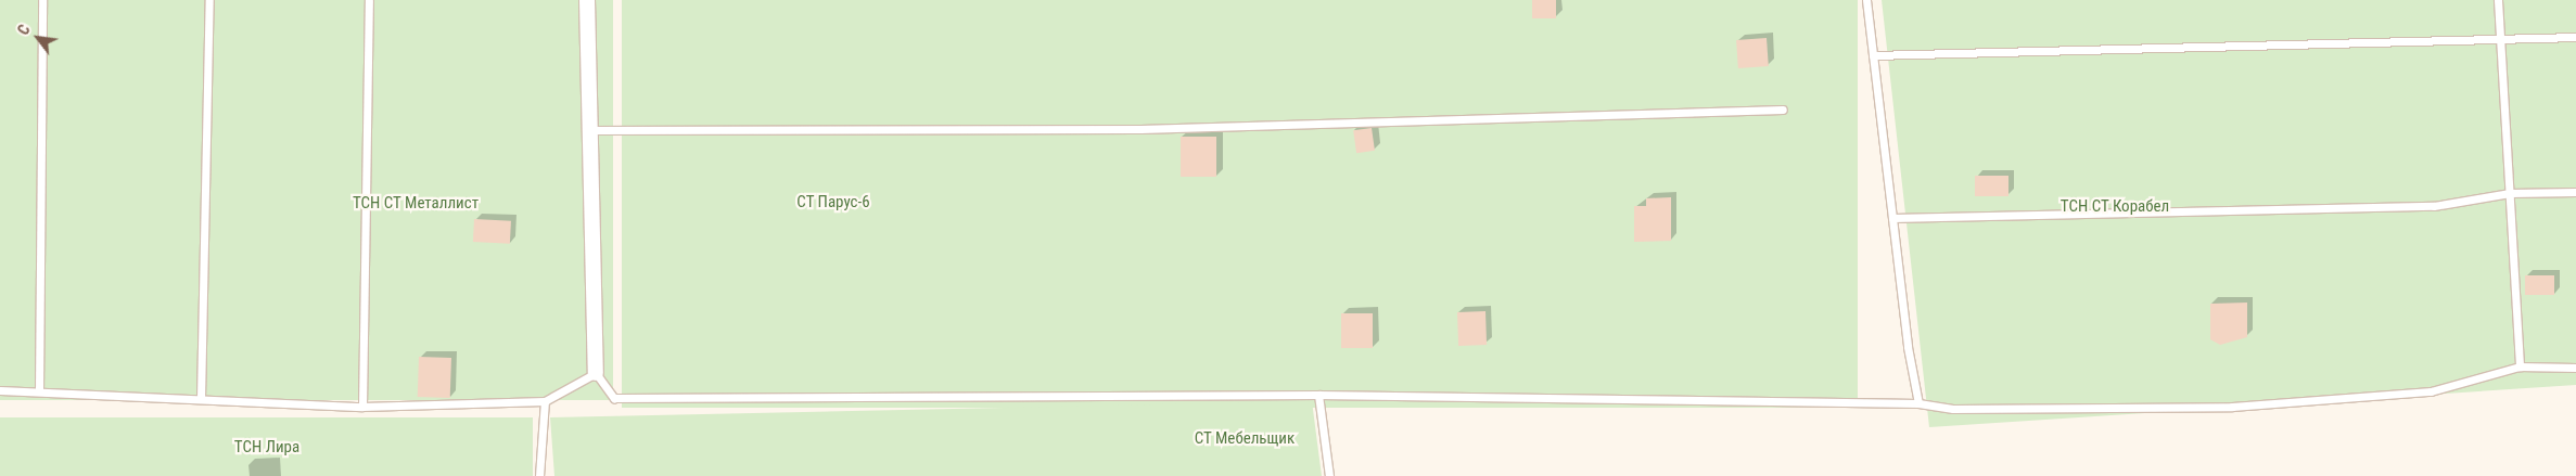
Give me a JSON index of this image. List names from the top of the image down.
{
  "parks": [
    "СТ Парус-6",
    "ТСН СТ Металлист",
    "ТСН СТ Корабел",
    "СТ Мебельщик",
    "ТСН Лира"
  ],
  "north": "top left"
}
